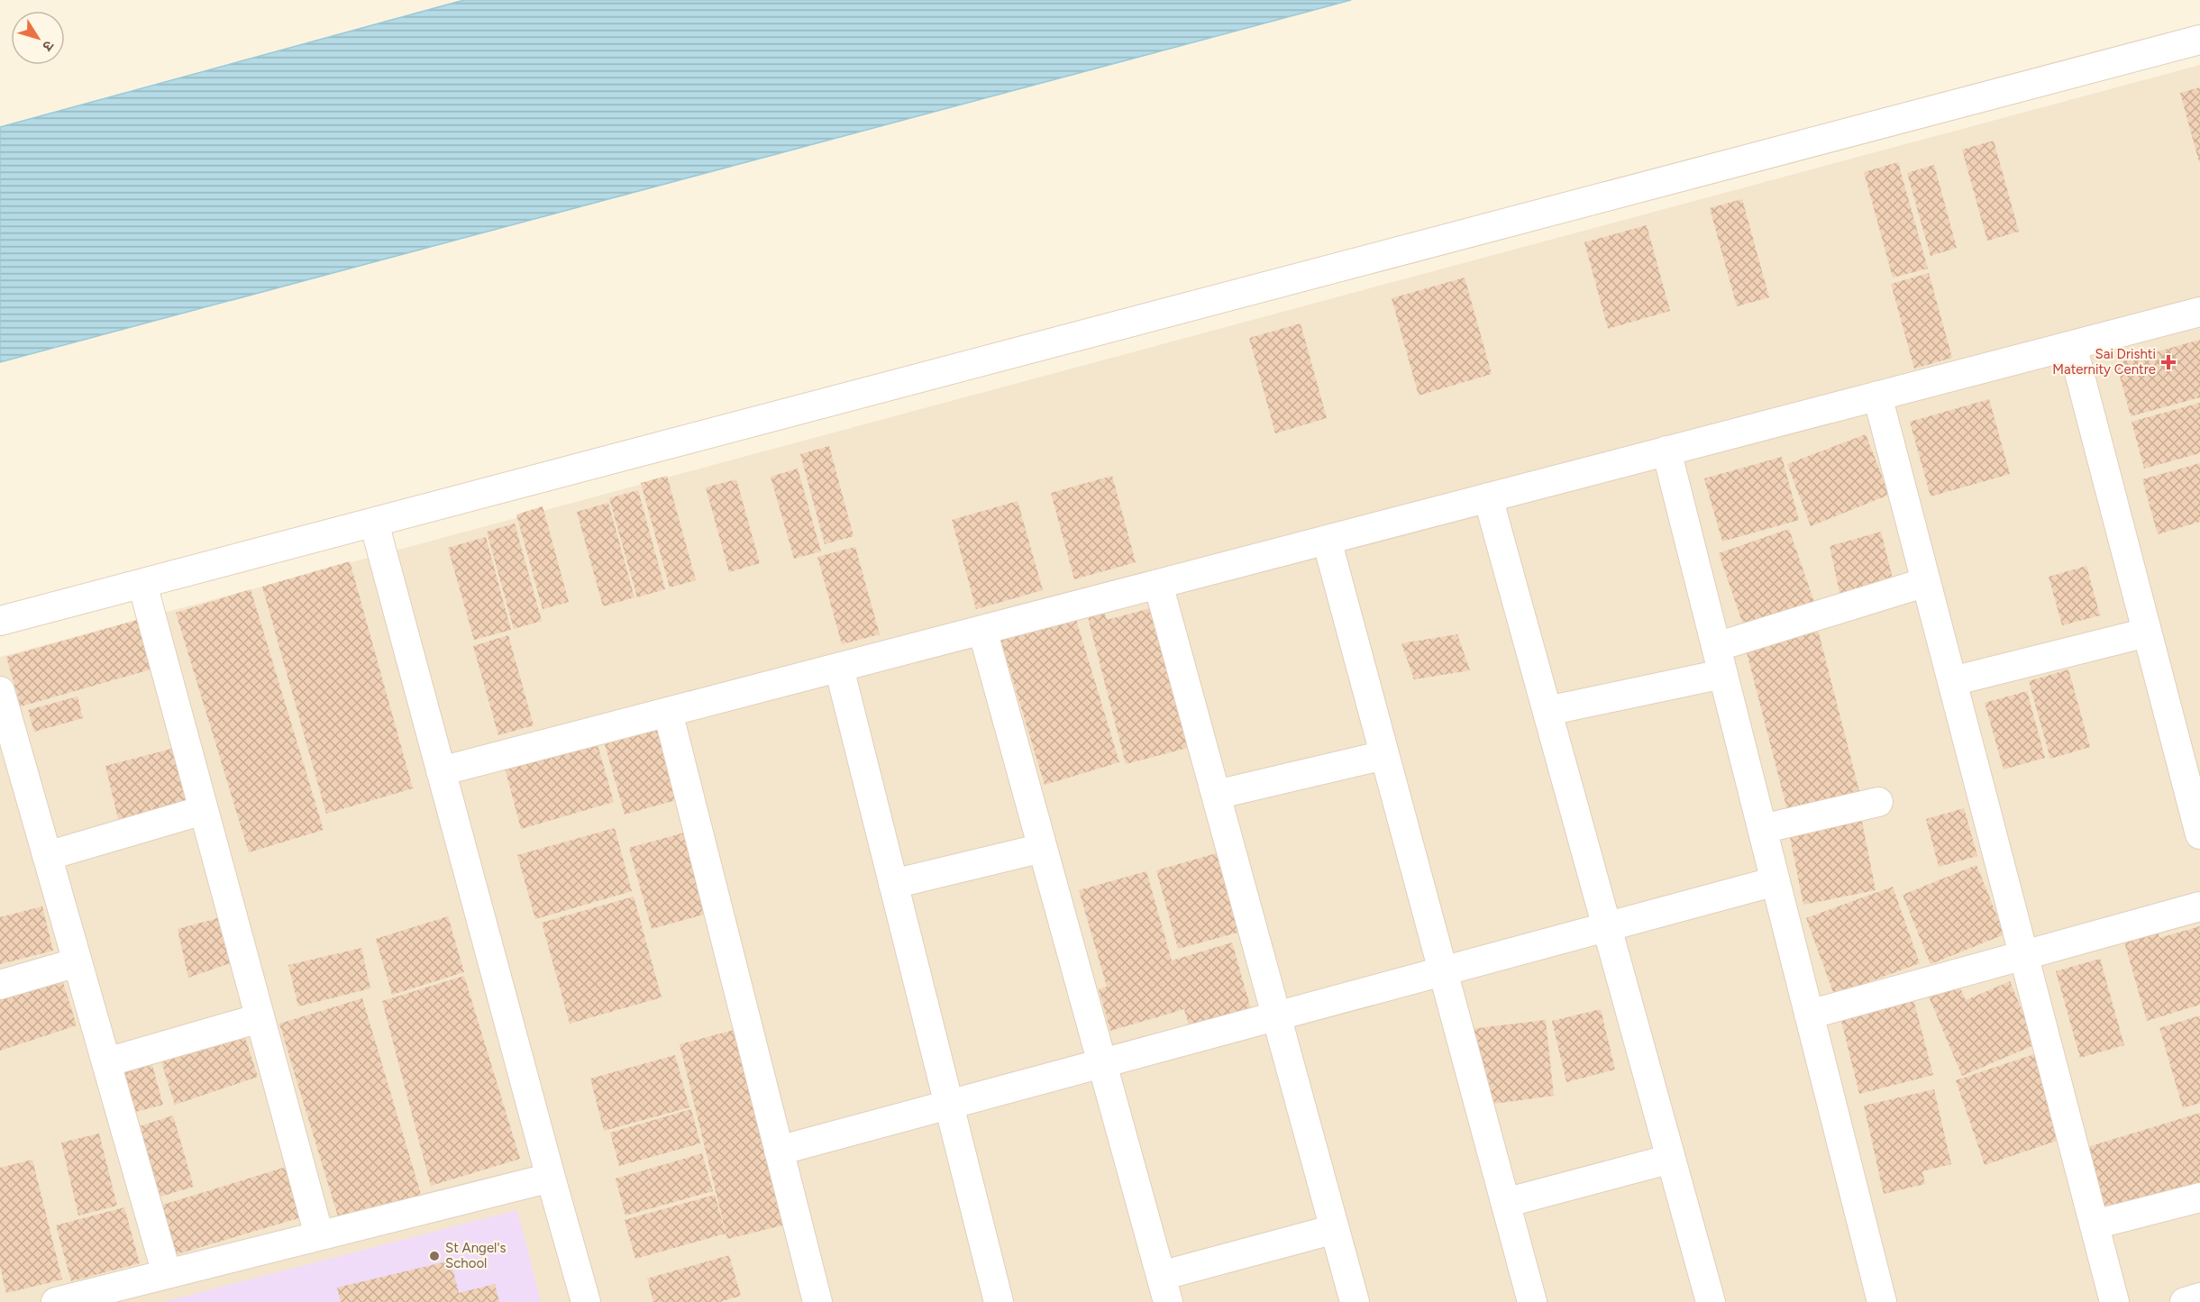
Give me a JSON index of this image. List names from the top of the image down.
{
  "places": {
    "health": ["Sai Drishti Maternity Centre"],
    "other": ["St Angel's School"]
  },
  "north": "bottom right"
}
